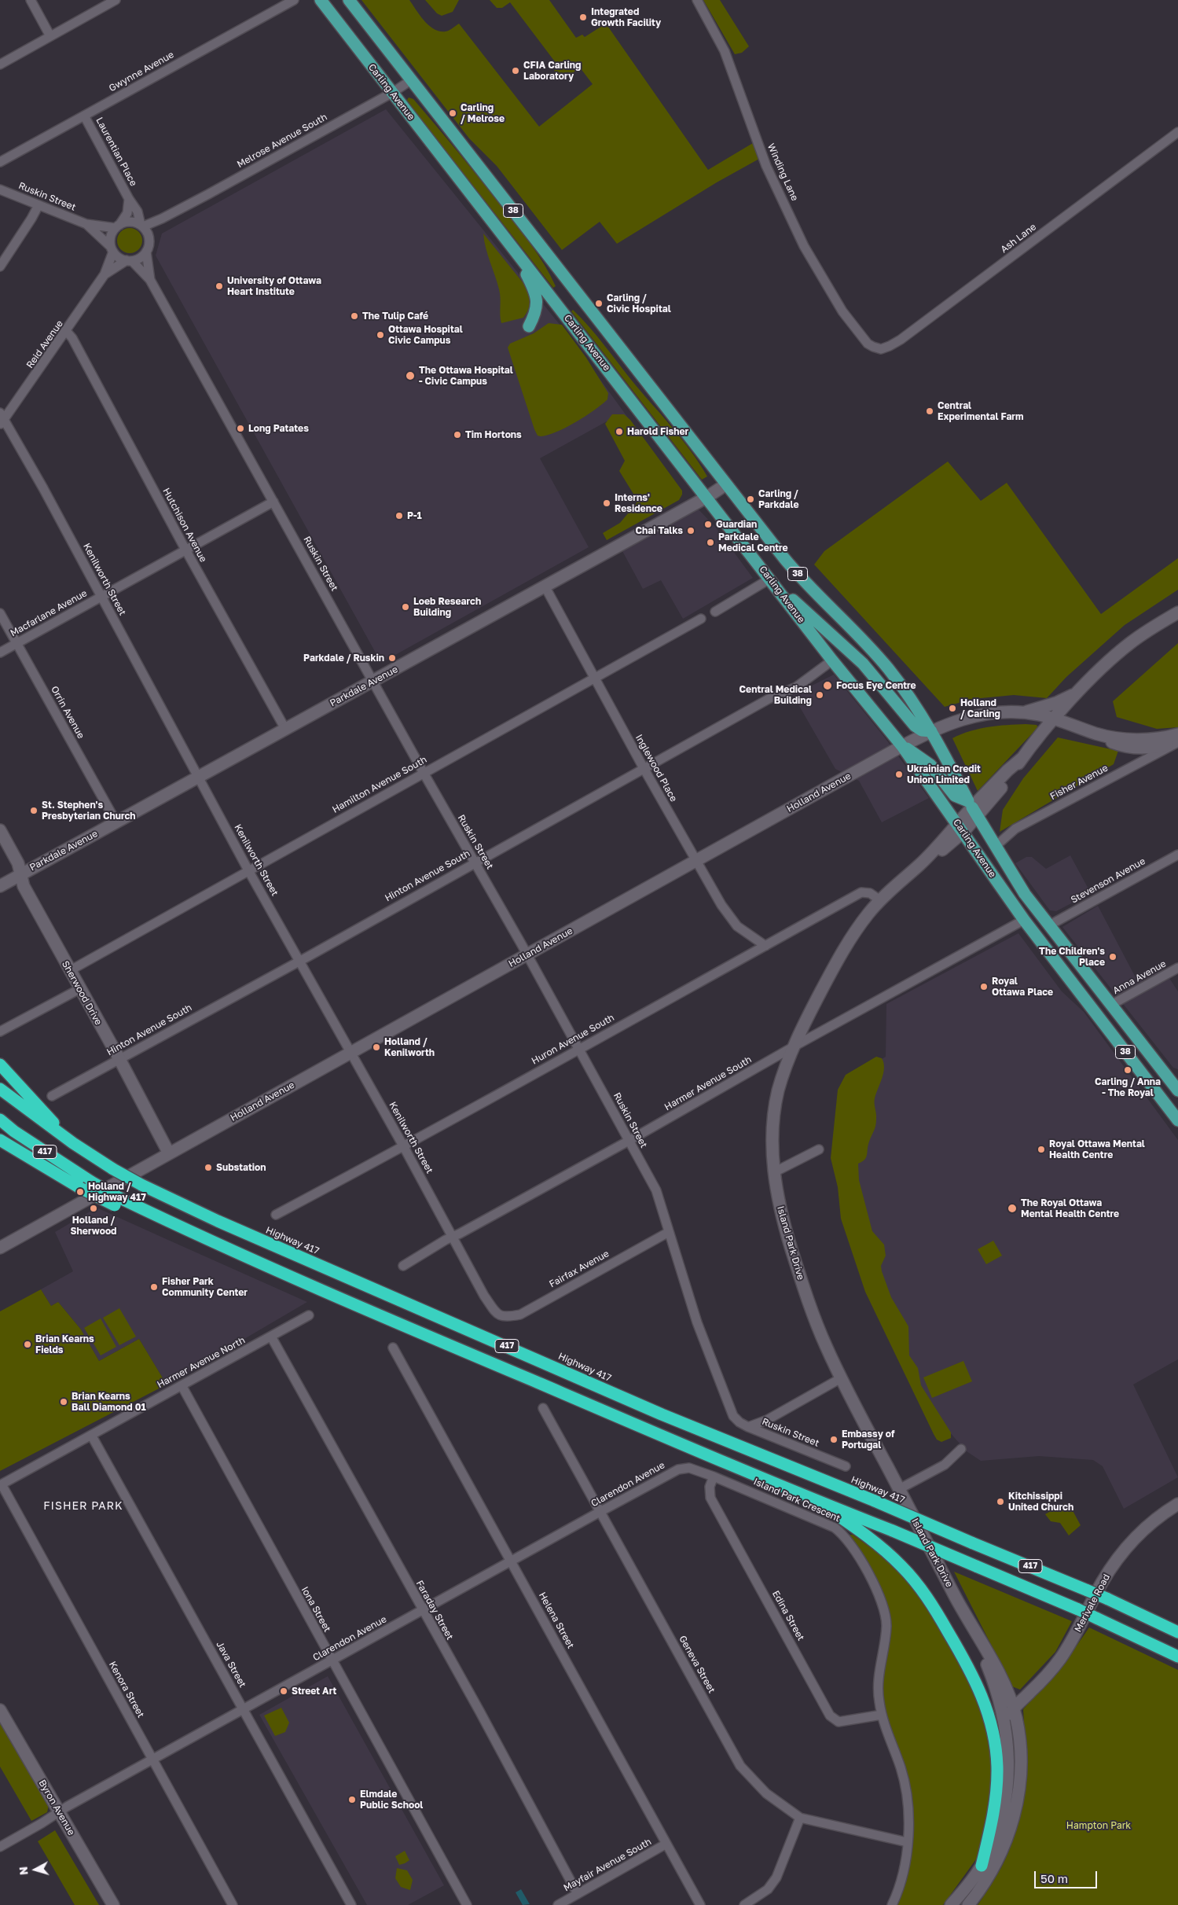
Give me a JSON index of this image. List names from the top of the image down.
{
  "streets": {
    "highway": ["417", "Highway 417"],
    "main road": [
      "Carling Avenue",
      "38",
      "Parkdale Avenue",
      "Holland Avenue",
      "Sherwood Drive",
      "Island Park Drive",
      "Merivale Road",
      "Byron Avenue"
    ],
    "street": [
      "Gwynne Avenue",
      "Melrose Avenue South",
      "Laurentian Place",
      "Winding Lane",
      "Ruskin Street",
      "Ash Lane",
      "Reid Avenue",
      "Hutchison Avenue",
      "Kenilworth Street",
      "Macfarlane Avenue",
      "Orrin Avenue",
      "Inglewood Place",
      "Fisher Avenue",
      "Hamilton Avenue South",
      "Hinton Avenue South",
      "Stevenson Avenue",
      "Anna Avenue",
      "Huron Avenue South",
      "Harmer Avenue South",
      "Fairfax Avenue",
      "Harmer Avenue North",
      "Clarendon Avenue",
      "Island Park Crescent",
      "Iona Street",
      "Faraday Street",
      "Edina Street",
      "Helena Street",
      "Java Street",
      "Geneva Street",
      "Kenora Street",
      "Mayfair Avenue South"
    ]
  },
  "crossings": [
    ["Gwynne Avenue", "Laurentian Place"],
    ["Carling Avenue", "Melrose Avenue South"],
    ["Carling Avenue", "Parkdale Avenue"],
    ["Carling Avenue", "Fisher Avenue"],
    ["Carling Avenue", "Holland Avenue"],
    ["Carling Avenue", "Hinton Avenue South"],
    ["Carling Avenue", "Stevenson Avenue"],
    ["Carling Avenue", "Anna Avenue"],
    ["Carling Avenue", "Harmer Avenue South"],
    ["Carling Avenue", "Island Park Drive"],
    ["Melrose Avenue South", "Laurentian Place"],
    ["Melrose Avenue South", "Ruskin Street"],
    ["Melrose Avenue South", "Reid Avenue"],
    ["Laurentian Place", "Ruskin Street"],
    ["Laurentian Place", "Reid Avenue"],
    ["Winding Lane", "Ash Lane"],
    ["Ruskin Street", "Reid Avenue"],
    ["Ruskin Street", "Macfarlane Avenue"],
    ["Ruskin Street", "Parkdale Avenue"],
    ["Ruskin Street", "Hamilton Avenue South"],
    ["Ruskin Street", "Holland Avenue"],
    ["Ruskin Street", "Hinton Avenue South"],
    ["Ruskin Street", "Huron Avenue South"],
    ["Ruskin Street", "Harmer Avenue South"],
    ["Ruskin Street", "Island Park Drive"],
    ["Ruskin Street", "Fairfax Avenue"],
    ["Reid Avenue", "Hutchison Avenue"],
    ["Reid Avenue", "Kenilworth Street"],
    ["Hutchison Avenue", "Macfarlane Avenue"],
    ["Hutchison Avenue", "Parkdale Avenue"],
    ["Kenilworth Street", "Macfarlane Avenue"],
    ["Kenilworth Street", "Parkdale Avenue"],
    ["Kenilworth Street", "Hamilton Avenue South"],
    ["Kenilworth Street", "Holland Avenue"],
    ["Kenilworth Street", "Hinton Avenue South"],
    ["Kenilworth Street", "Huron Avenue South"],
    ["Kenilworth Street", "Harmer Avenue South"],
    ["Kenilworth Street", "Fairfax Avenue"],
    ["Macfarlane Avenue", "Orrin Avenue"],
    ["Parkdale Avenue", "Orrin Avenue"],
    ["Parkdale Avenue", "Inglewood Place"],
    ["Parkdale Avenue", "Sherwood Drive"],
    ["Inglewood Place", "Hamilton Avenue South"],
    ["Inglewood Place", "Holland Avenue"],
    ["Inglewood Place", "Hinton Avenue South"],
    ["Inglewood Place", "Huron Avenue South"],
    ["Fisher Avenue", "Holland Avenue"],
    ["Hamilton Avenue South", "Sherwood Drive"],
    ["Holland Avenue", "Sherwood Drive"],
    ["Holland Avenue", "Island Park Drive"],
    ["Hinton Avenue South", "Sherwood Drive"],
    ["Huron Avenue South", "Island Park Drive"],
    ["Harmer Avenue South", "Island Park Drive"],
    ["Island Park Drive", "Merivale Road"],
    ["Harmer Avenue North", "Iona Street"],
    ["Harmer Avenue North", "Faraday Street"],
    ["Harmer Avenue North", "Java Street"],
    ["Harmer Avenue North", "Kenora Street"],
    ["Clarendon Avenue", "Island Park Crescent"],
    ["Clarendon Avenue", "Iona Street"],
    ["Clarendon Avenue", "Faraday Street"],
    ["Clarendon Avenue", "Edina Street"],
    ["Clarendon Avenue", "Helena Street"],
    ["Clarendon Avenue", "Java Street"],
    ["Clarendon Avenue", "Geneva Street"],
    ["Clarendon Avenue", "Kenora Street"],
    ["Clarendon Avenue", "Byron Avenue"],
    ["Island Park Crescent", "Edina Street"],
    ["Island Park Crescent", "Geneva Street"],
    ["Faraday Street", "Mayfair Avenue South"],
    ["Helena Street", "Mayfair Avenue South"]
  ],
  "districts": ["FISHER PARK"],
  "parks": ["Hampton Park"],
  "places": [
    "Integrated Growth Facility",
    "CFIA Carling Laboratory",
    "Carling / Melrose",
    "University of Ottawa Heart Institute",
    "Carling / Civic Hospital",
    "The Tulip Café",
    "Ottawa Hospital Civic Campus",
    "The Ottawa Hospital - Civic Campus",
    "Central Experimental Farm",
    "Long Patates",
    "Harold Fisher",
    "Tim Hortons",
    "Carling / Parkdale",
    "Interns' Residence",
    "P-1",
    "Guardian",
    "Chai Talks",
    "Parkdale Medical Centre",
    "Loeb Research Building",
    "Parkdale / Ruskin",
    "Focus Eye Centre",
    "Central Medical Building",
    "Holland / Carling",
    "Ukrainian Credit Union Limited",
    "St. Stephen's Presbyterian Church",
    "The Children's Place",
    "Royal Ottawa Place",
    "Holland / Kenilworth",
    "Carling / Anna - The Royal",
    "Royal Ottawa Mental Health Centre",
    "Substation",
    "Holland / Highway 417",
    "Holland / Sherwood",
    "The Royal Ottawa Mental Health Centre",
    "Fisher Park Community Center",
    "Brian Kearns Fields",
    "Brian Kearns Ball Diamond 01",
    "Embassy of Portugal",
    "Kitchissippi United Church",
    "Street Art",
    "Elmdale Public School"
  ],
  "scale_bar": "50 m",
  "north": "left"
}
